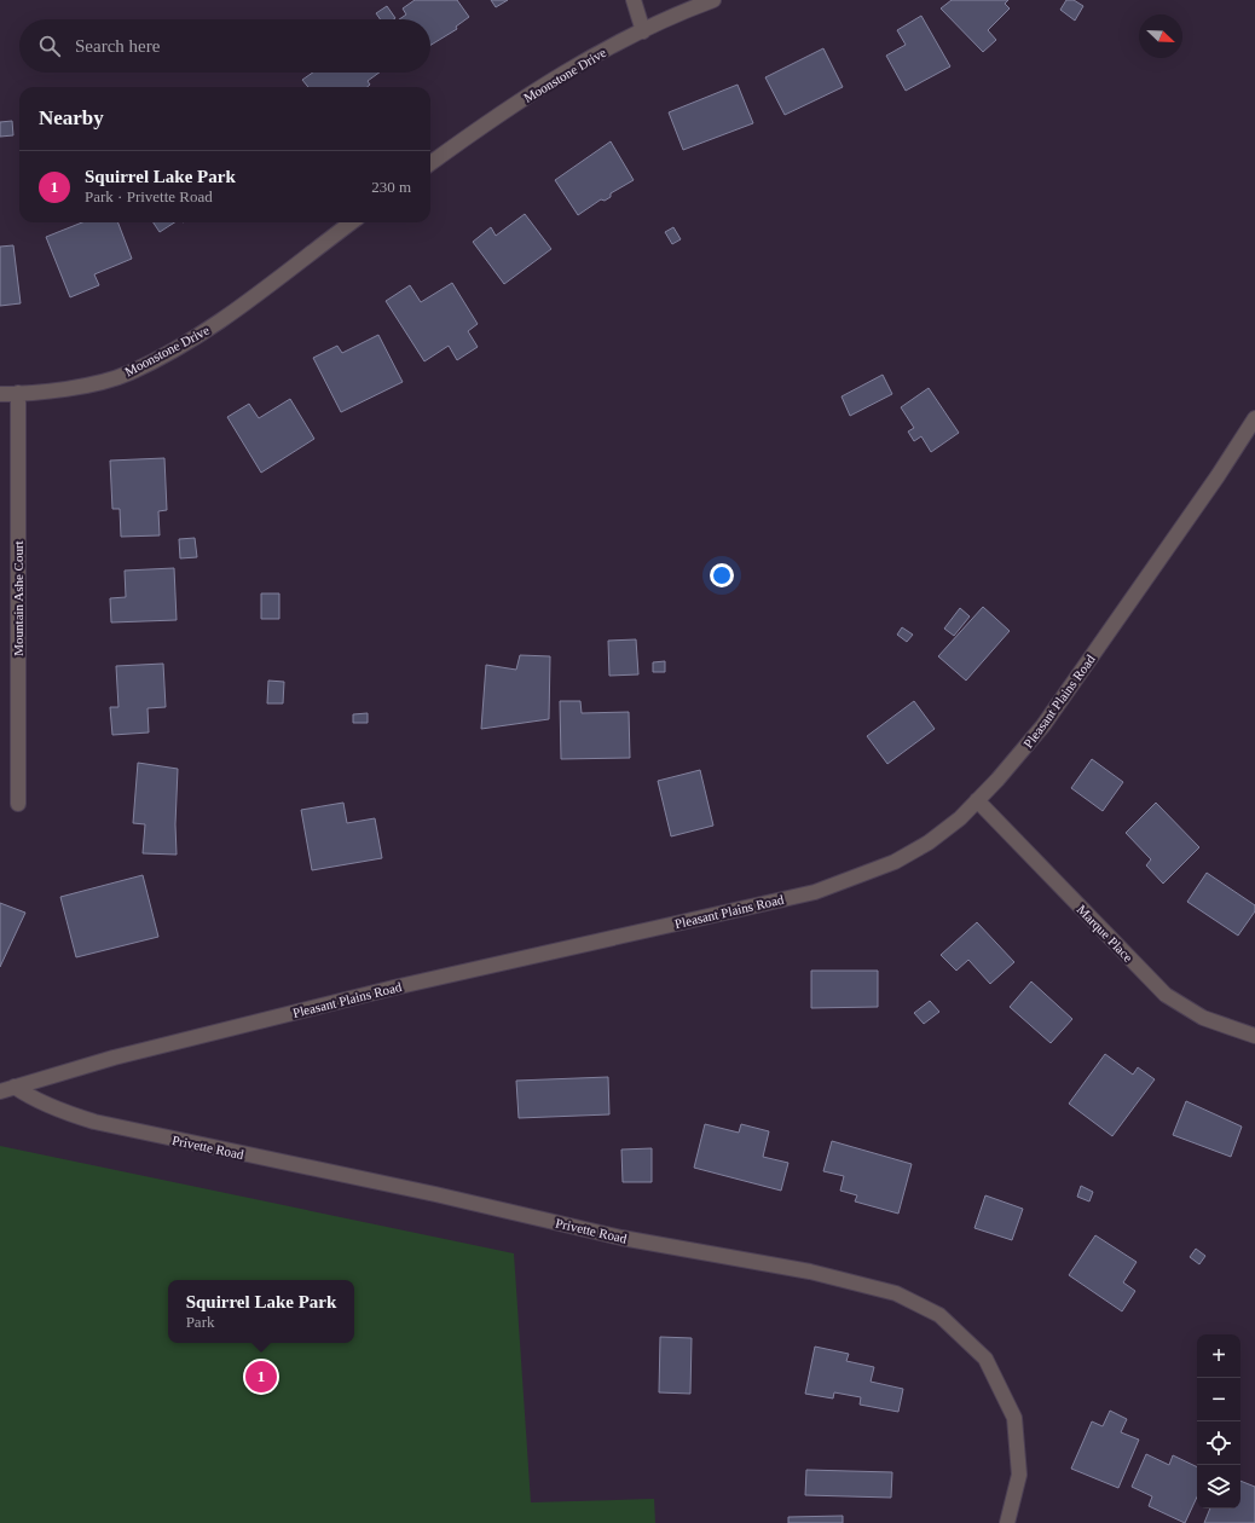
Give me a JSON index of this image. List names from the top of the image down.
{
  "streets": {
    "street": [
      "Moonstone Drive",
      "Mountain Ashe Court",
      "Pleasant Plains Road",
      "Marque Place",
      "Privette Road"
    ]
  },
  "crossings": [
    ["Moonstone Drive", "Mountain Ashe Court"],
    ["Pleasant Plains Road", "Marque Place"],
    ["Pleasant Plains Road", "Privette Road"]
  ],
  "north": "bottom right",
  "page": {
    "search": "Search here",
    "heading": "Nearby",
    "list": [
      {
        "mark": "1",
        "name": "Squirrel Lake Park",
        "note": "Park · Privette Road",
        "value": "230 m"
      }
    ],
    "popup": ["Squirrel Lake Park", "Park"],
    "map_buttons": ["+", "−"],
    "pins": "1"
  }
}
